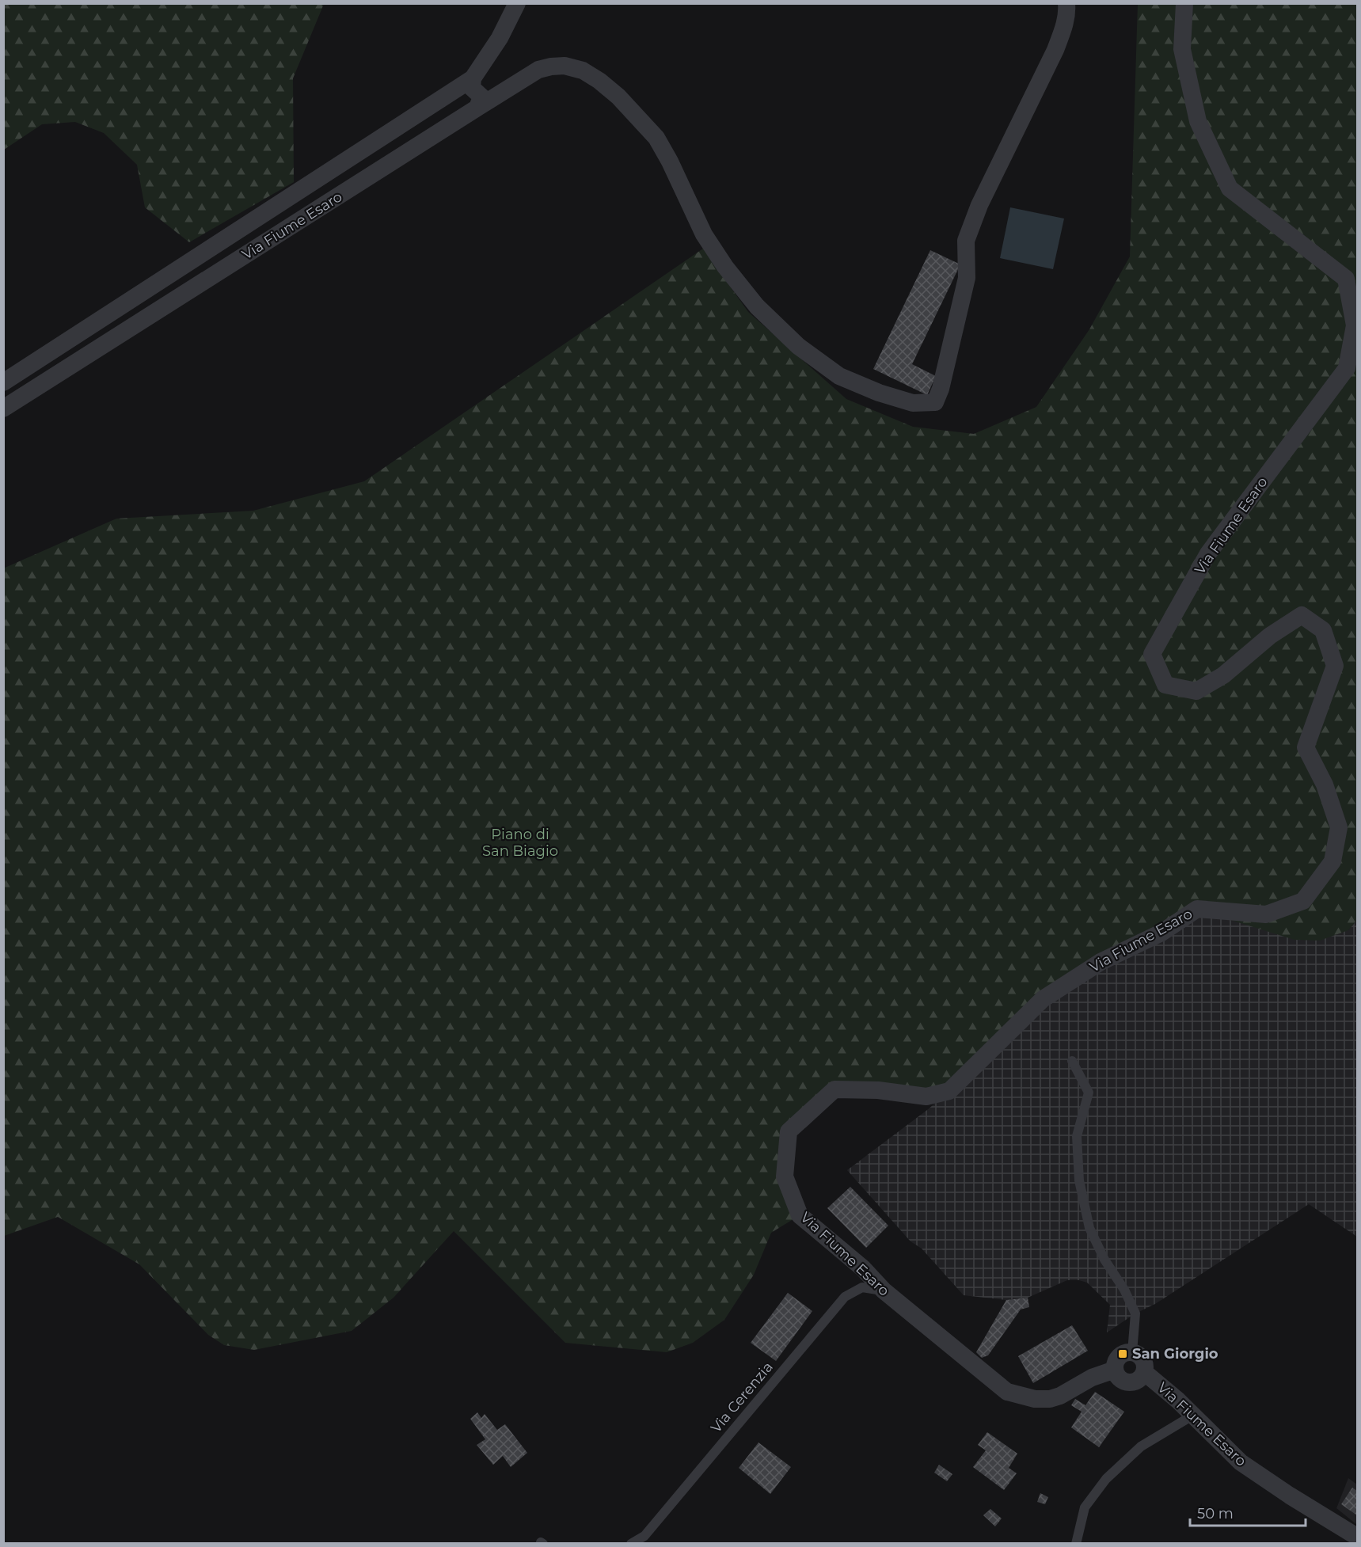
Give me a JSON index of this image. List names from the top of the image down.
{
  "streets": {
    "street": ["Via Fiume Esaro"],
    "lane": ["Via Cerenzia"]
  },
  "crossings": [
    ["Via Fiume Esaro", "Via Cerenzia"]
  ],
  "parks": ["Piano di San Biagio"],
  "places": {
    "transit": ["San Giorgio"]
  },
  "scale_bar": "50 m"
}
